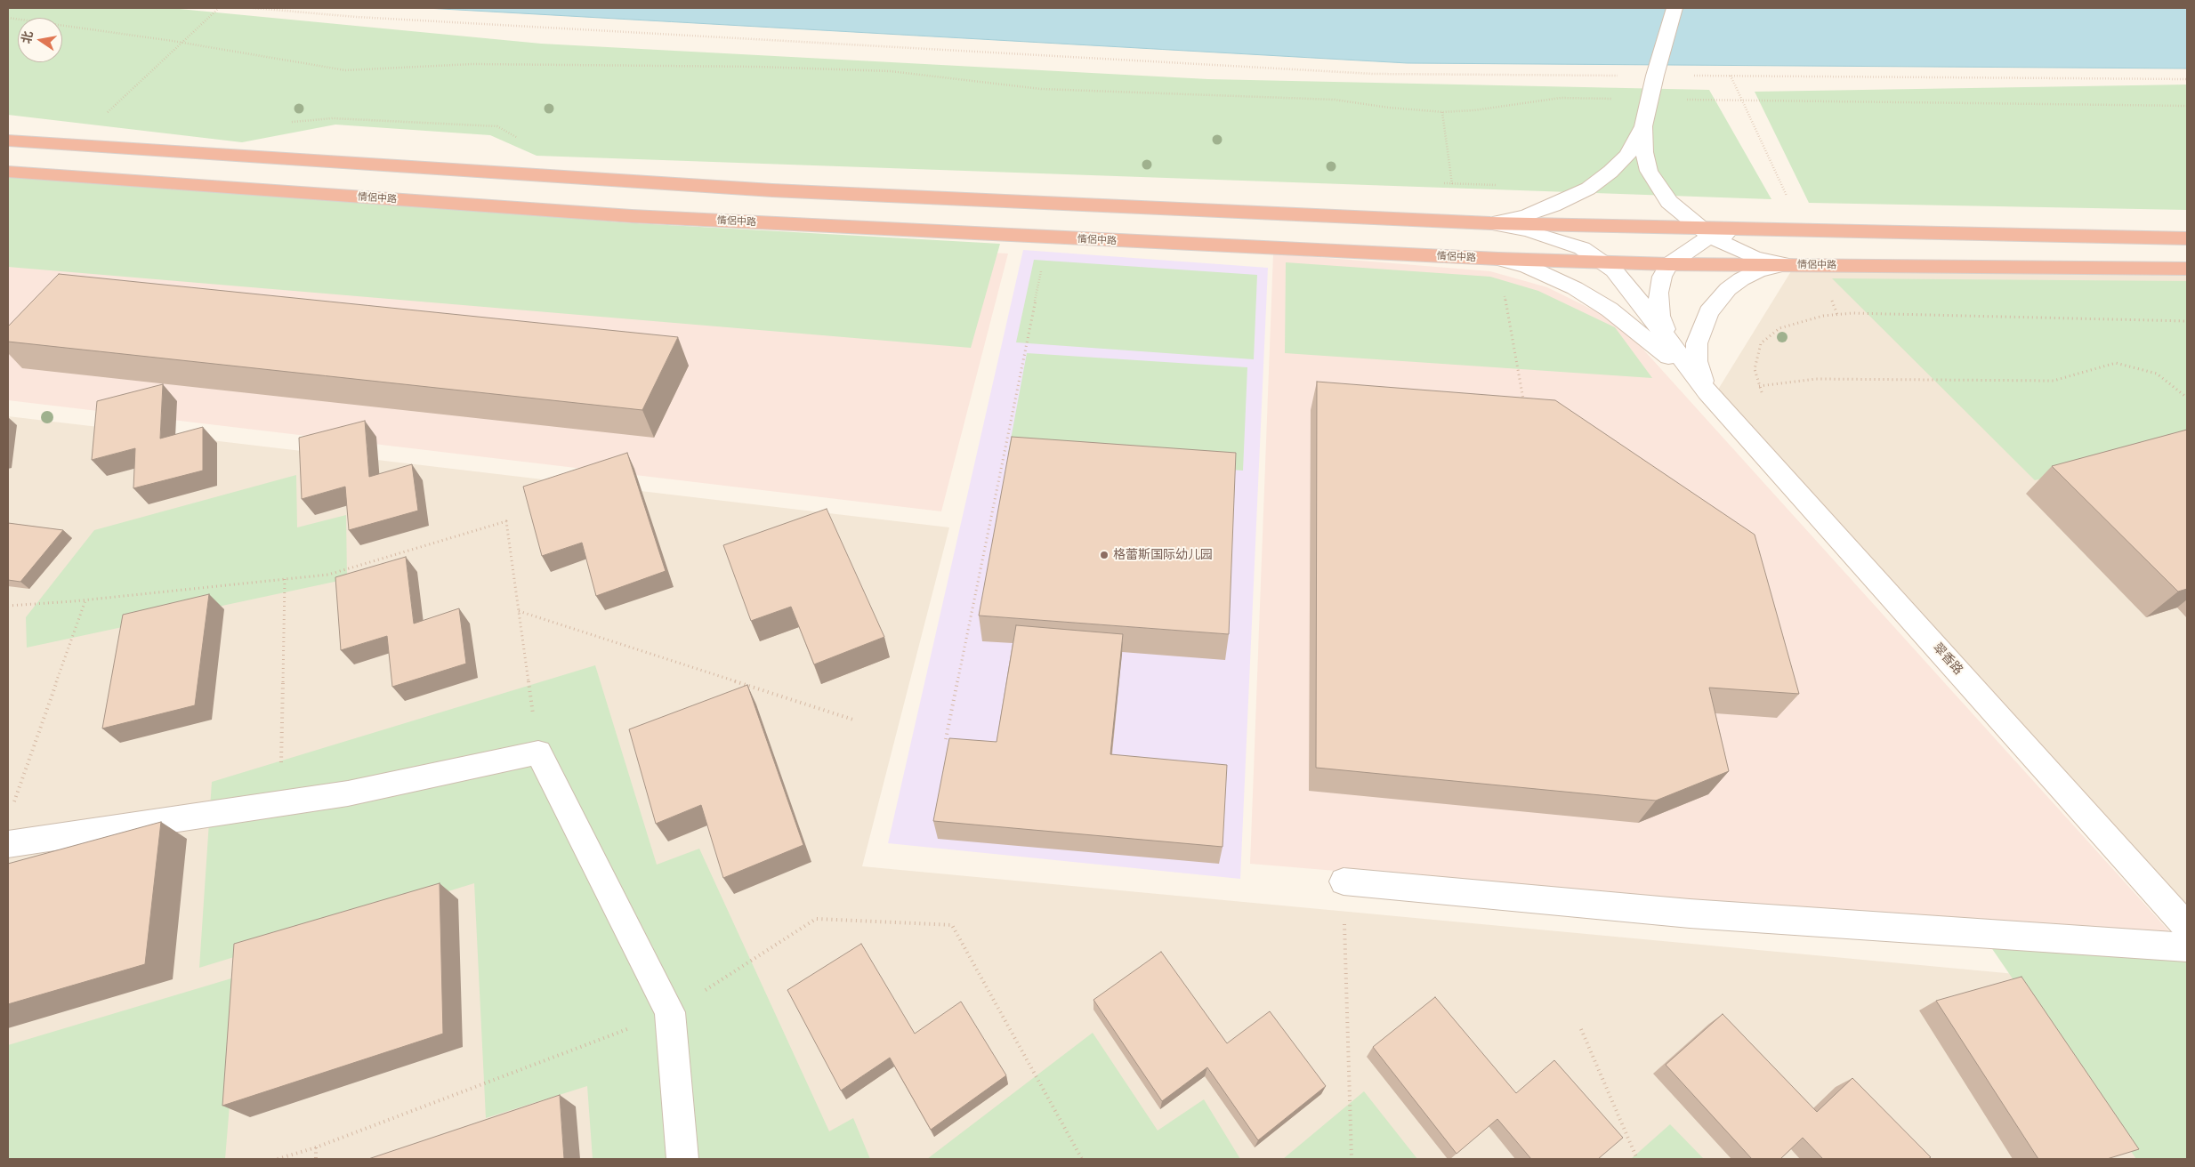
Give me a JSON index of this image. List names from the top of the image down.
{
  "streets": {
    "highway": ["情侶中路"],
    "main road": ["翠香路"]
  },
  "places": ["格蕾斯国际幼儿园"],
  "north": "left"
}
